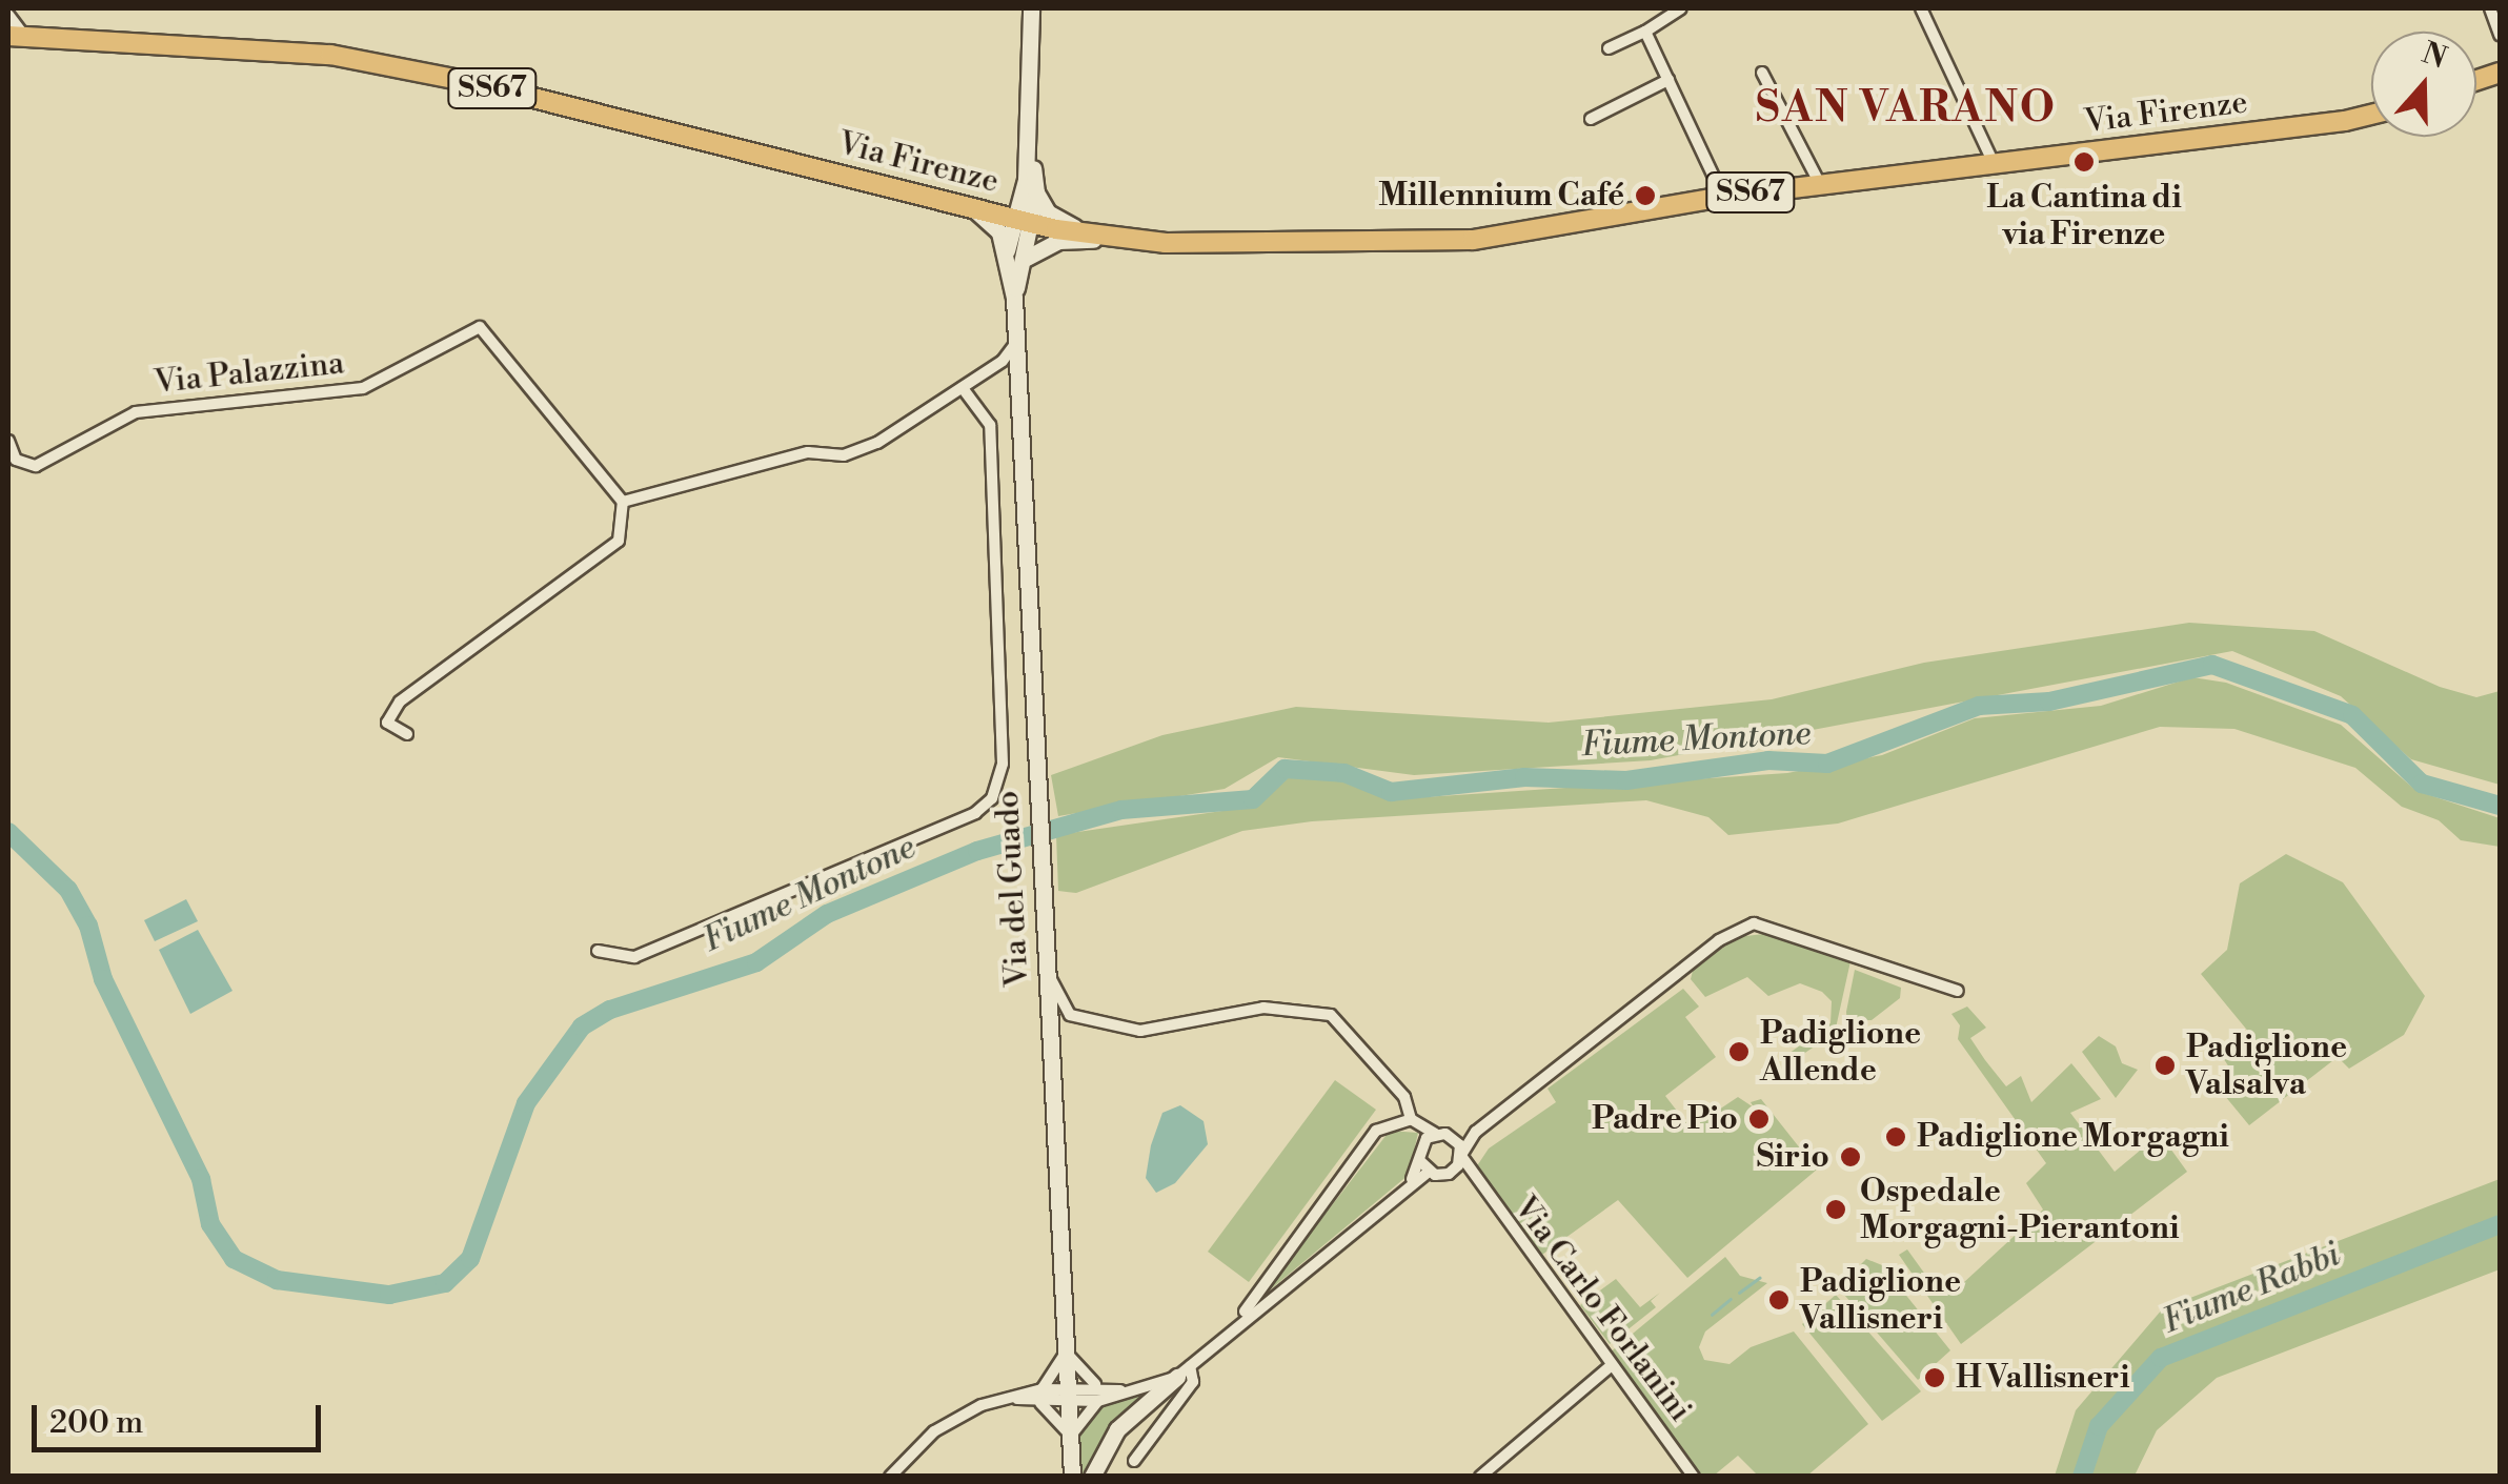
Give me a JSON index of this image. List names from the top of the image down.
{
  "streets": {
    "main road": ["SS67", "Via Firenze"],
    "street": ["Via Palazzina", "Via del Guado", "Via Carlo Forlanini"]
  },
  "crossings": [
    ["Via Firenze", "Via del Guado"]
  ],
  "districts": ["SAN VARANO"],
  "water": ["Fiume Montone", "Fiume Rabbi"],
  "places": [
    "La Cantina di via Firenze",
    "Millennium Café",
    "Padiglione Allende",
    "Padiglione Valsalva",
    "Padre Pio",
    "Padiglione Morgagni",
    "Sirio",
    "Ospedale Morgagni-Pierantoni",
    "Padiglione Vallisneri",
    "H Vallisneri"
  ],
  "scale_bar": "200 m",
  "north": "top"
}
